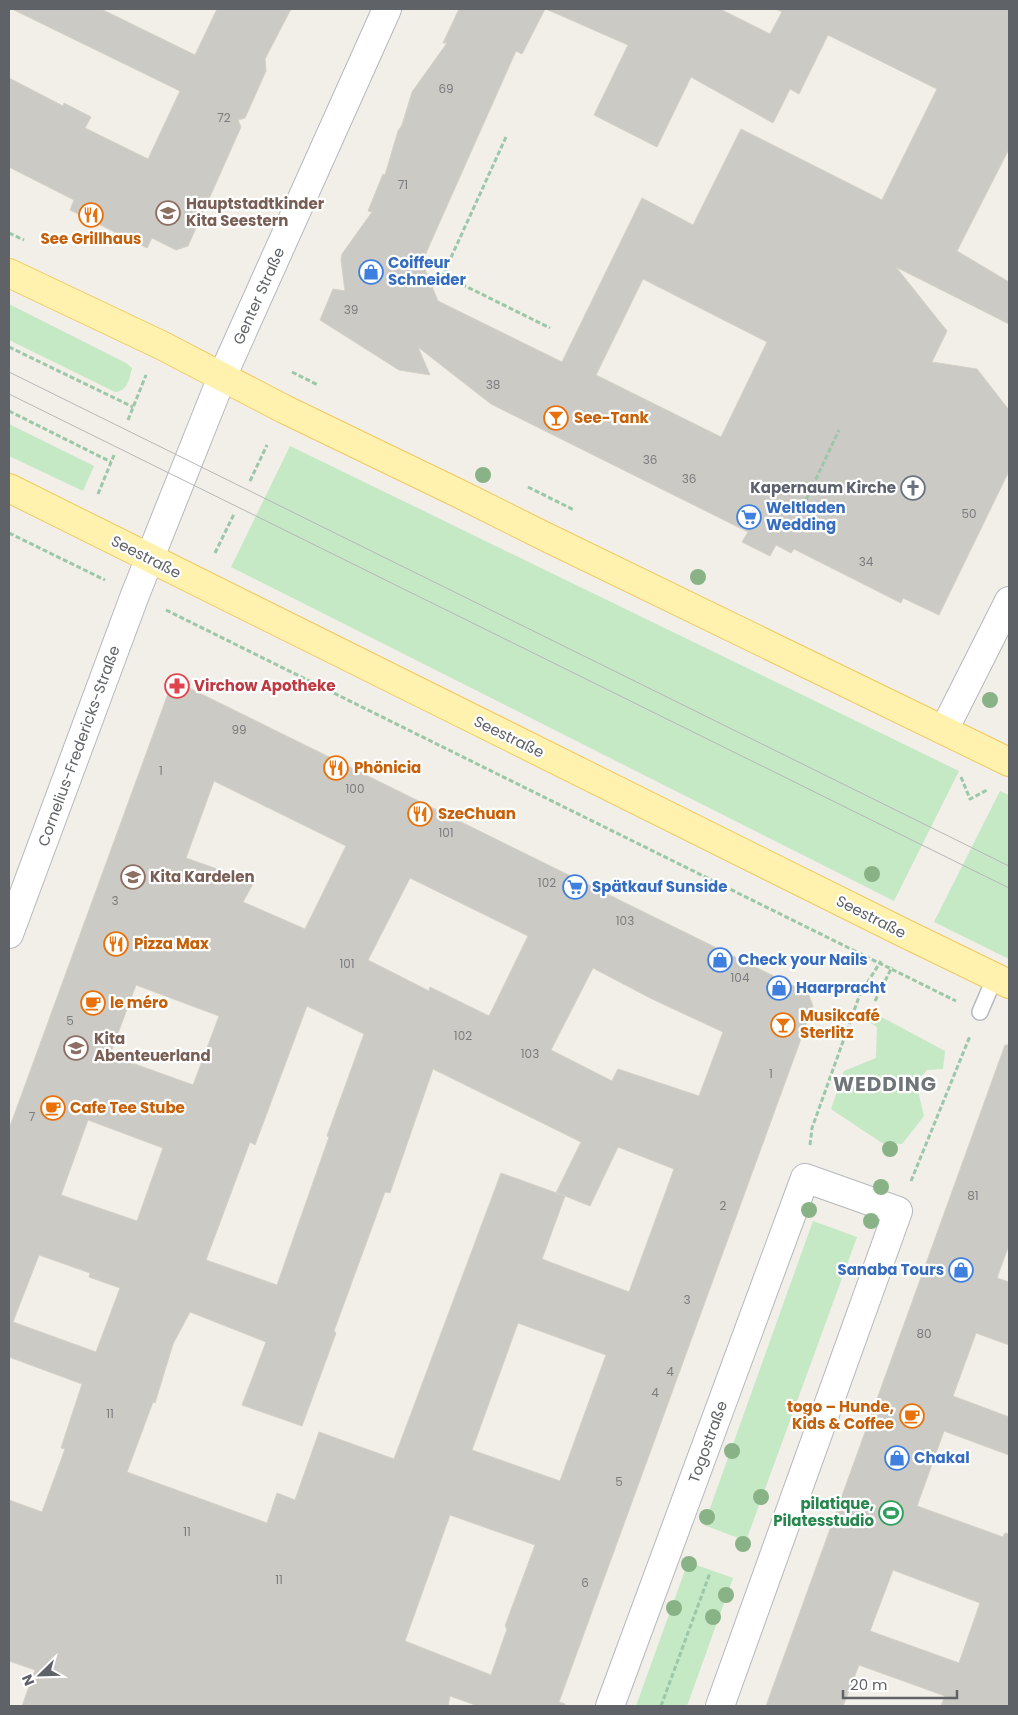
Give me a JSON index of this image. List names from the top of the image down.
{
  "streets": {
    "main road": ["Seestraße"],
    "street": ["Genter Straße", "Cornelius-Fredericks-Straße", "Togostraße"]
  },
  "crossings": [
    ["Genter Straße", "Seestraße"],
    ["Genter Straße", "Cornelius-Fredericks-Straße"],
    ["Seestraße", "Cornelius-Fredericks-Straße"]
  ],
  "districts": ["WEDDING"],
  "places": {
    "school or university": ["Hauptstadtkinder Kita Seestern", "Kita Kardelen", "Kita Abenteuerland"],
    "restaurant": [
      "See Grillhaus",
      "Phönicia",
      "SzeChuan",
      "Pizza Max"
    ],
    "shop": [
      "Coiffeur Schneider",
      "Check your Nails",
      "Haarpracht",
      "Sanaba Tours",
      "Chakal"
    ],
    "bar": ["See-Tank", "Musikcafé Sterlitz"],
    "church": ["Kapernaum Kirche"],
    "supermarket": ["Weltladen Wedding", "Spätkauf Sunside"],
    "pharmacy": ["Virchow Apotheke"],
    "cafe": ["le méro", "Cafe Tee Stube", "togo – Hunde, Kids & Coffee"],
    "sports": ["pilatique, Pilatesstudio"]
  },
  "house_numbers": [
    "69",
    "72",
    "71",
    "39",
    "38",
    "36",
    "36",
    "50",
    "34",
    "99",
    "1",
    "100",
    "101",
    "102",
    "3",
    "103",
    "101",
    "104",
    "5",
    "102",
    "103",
    "1",
    "7",
    "81",
    "2",
    "3",
    "80",
    "4",
    "4",
    "11",
    "5",
    "11",
    "11",
    "6"
  ],
  "scale_bar": "20 m",
  "north": "bottom left"
}
